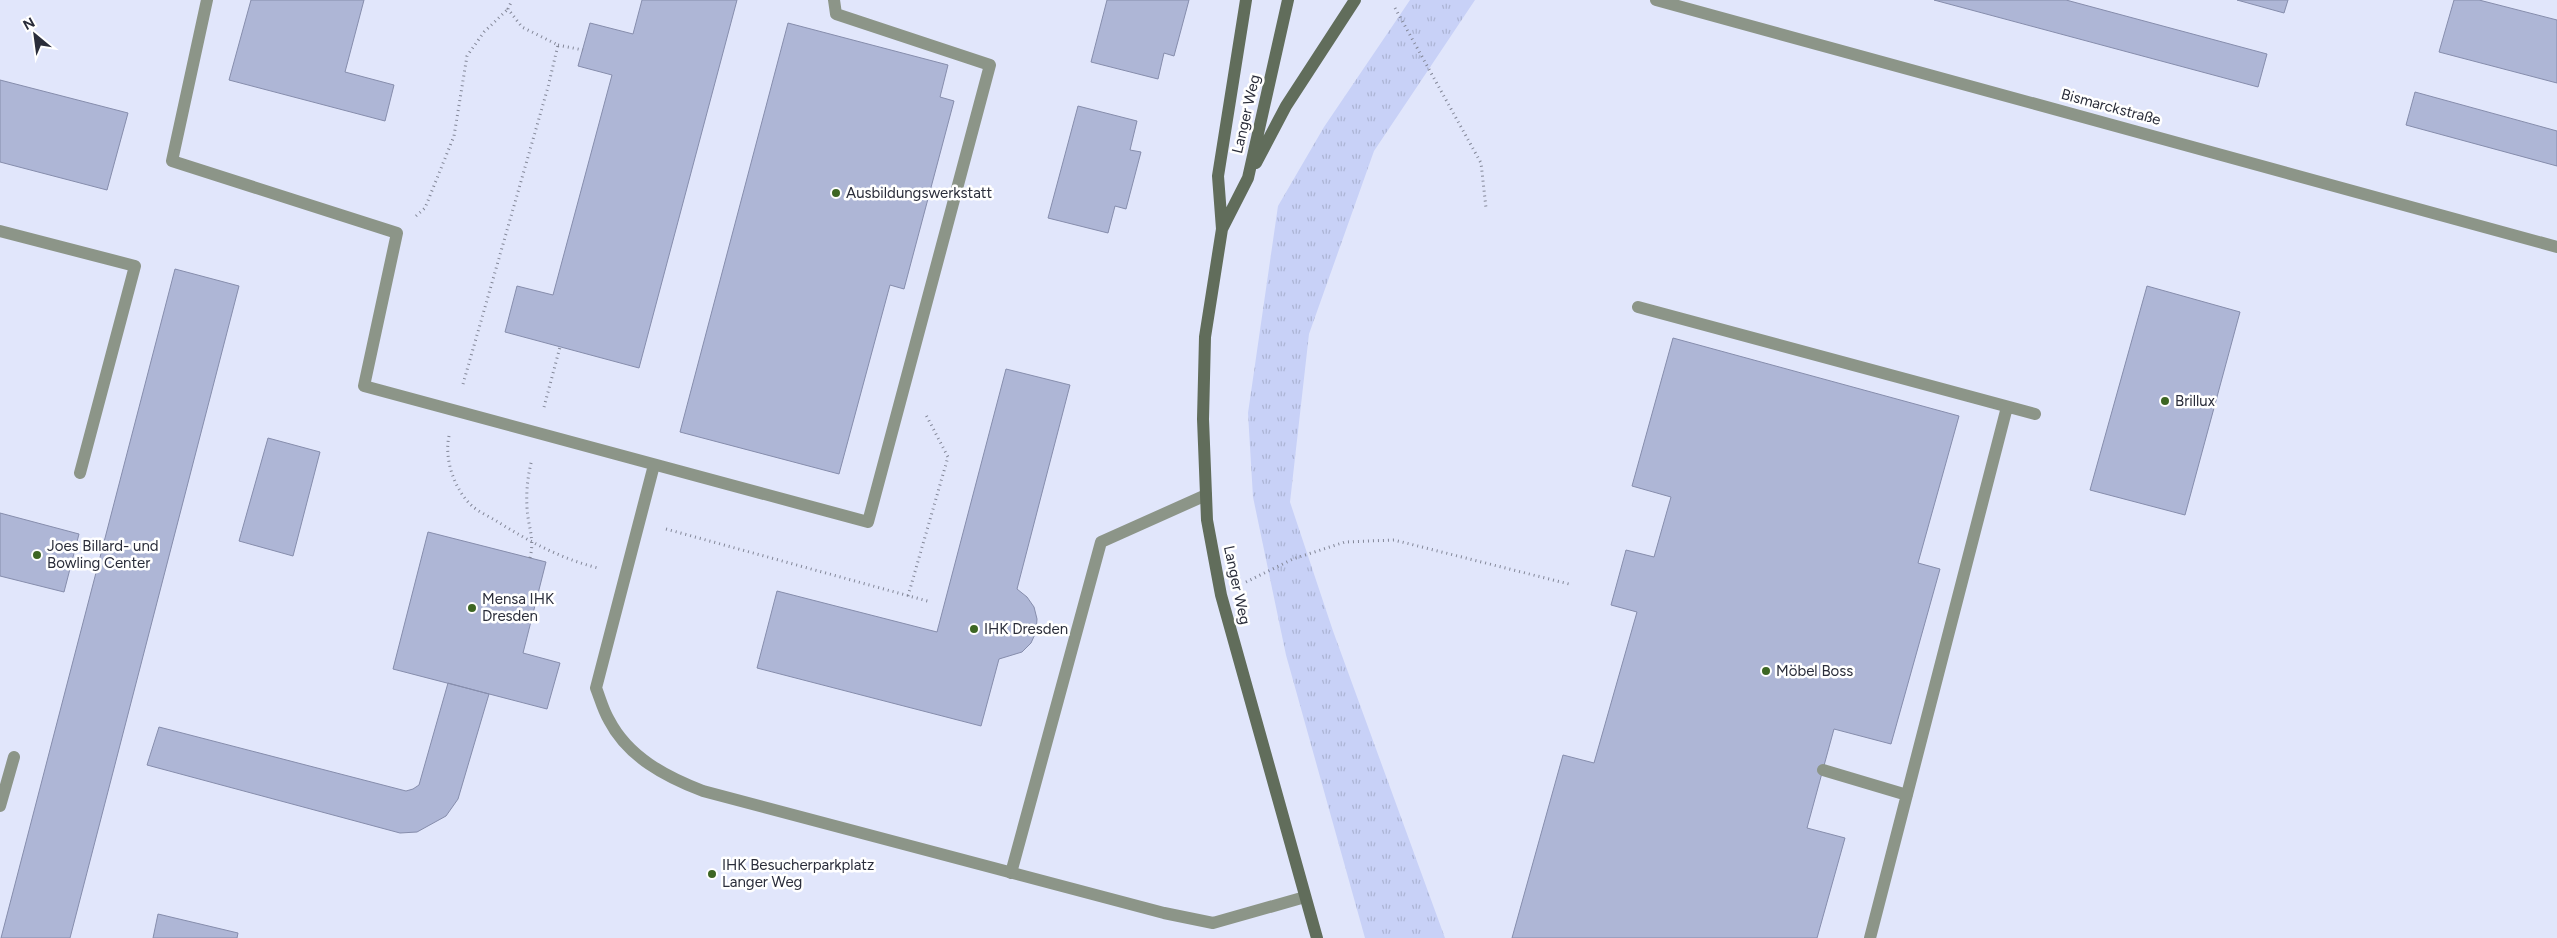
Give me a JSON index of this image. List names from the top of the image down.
{
  "streets": {
    "main road": ["Langer Weg"],
    "street": ["Bismarckstraße"]
  },
  "places": [
    "Ausbildungswerkstatt",
    "Brillux",
    "Joes Billard- und Bowling Center",
    "Mensa IHK Dresden",
    "IHK Dresden",
    "Möbel Boss",
    "IHK Besucherparkplatz Langer Weg"
  ],
  "north": "top left"
}
